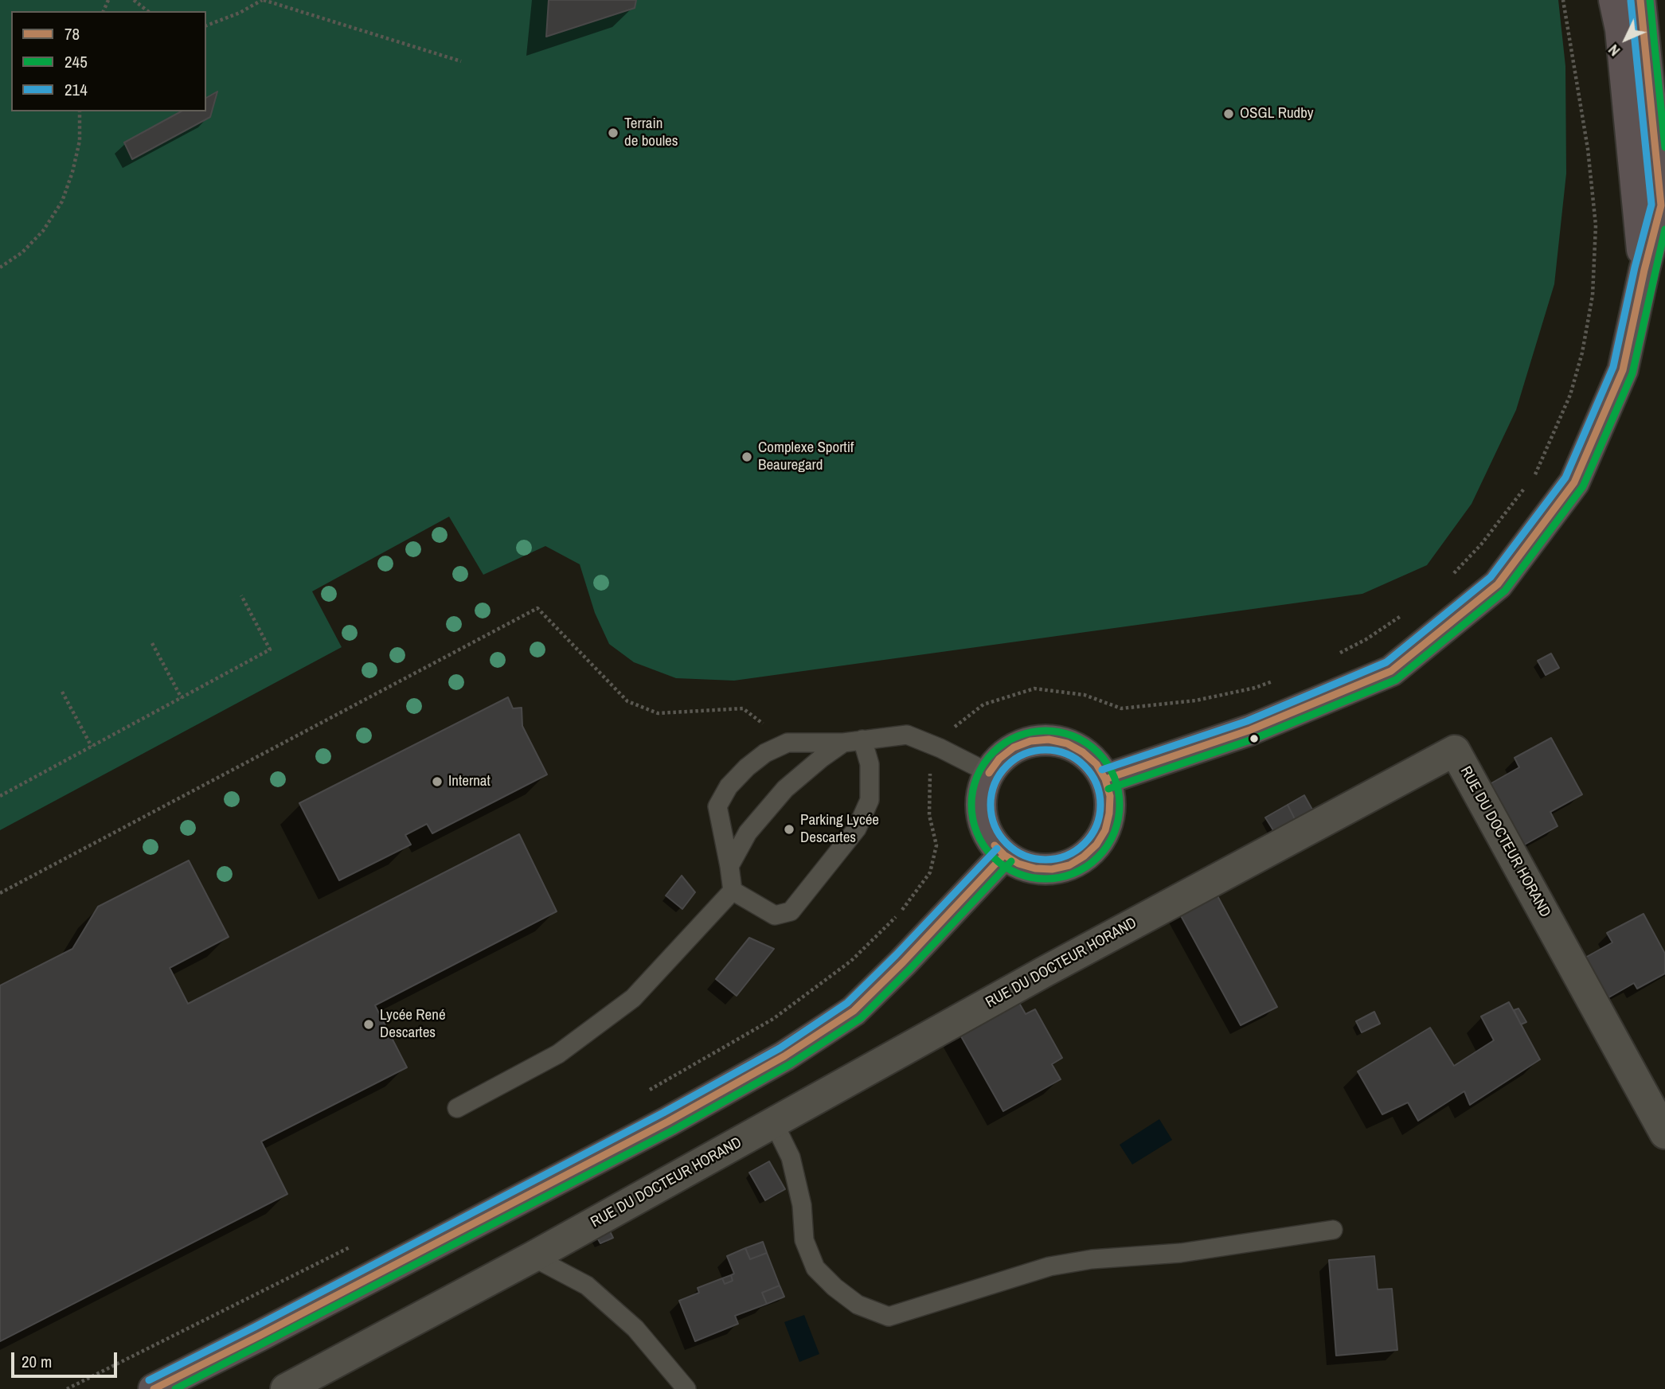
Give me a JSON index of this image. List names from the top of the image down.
{
  "streets": {
    "street": ["RUE DU DOCTEUR HORAND"]
  },
  "places": [
    "OSGL Rudby",
    "Terrain de boules",
    "Complexe Sportif Beauregard",
    "Internat",
    "Parking Lycée Descartes",
    "Lycée René Descartes"
  ],
  "lines": ["transit line 78", "transit line 245", "transit line 214"],
  "legend": ["78", "245", "214"],
  "scale_bar": "20 m",
  "north": "bottom left"
}
